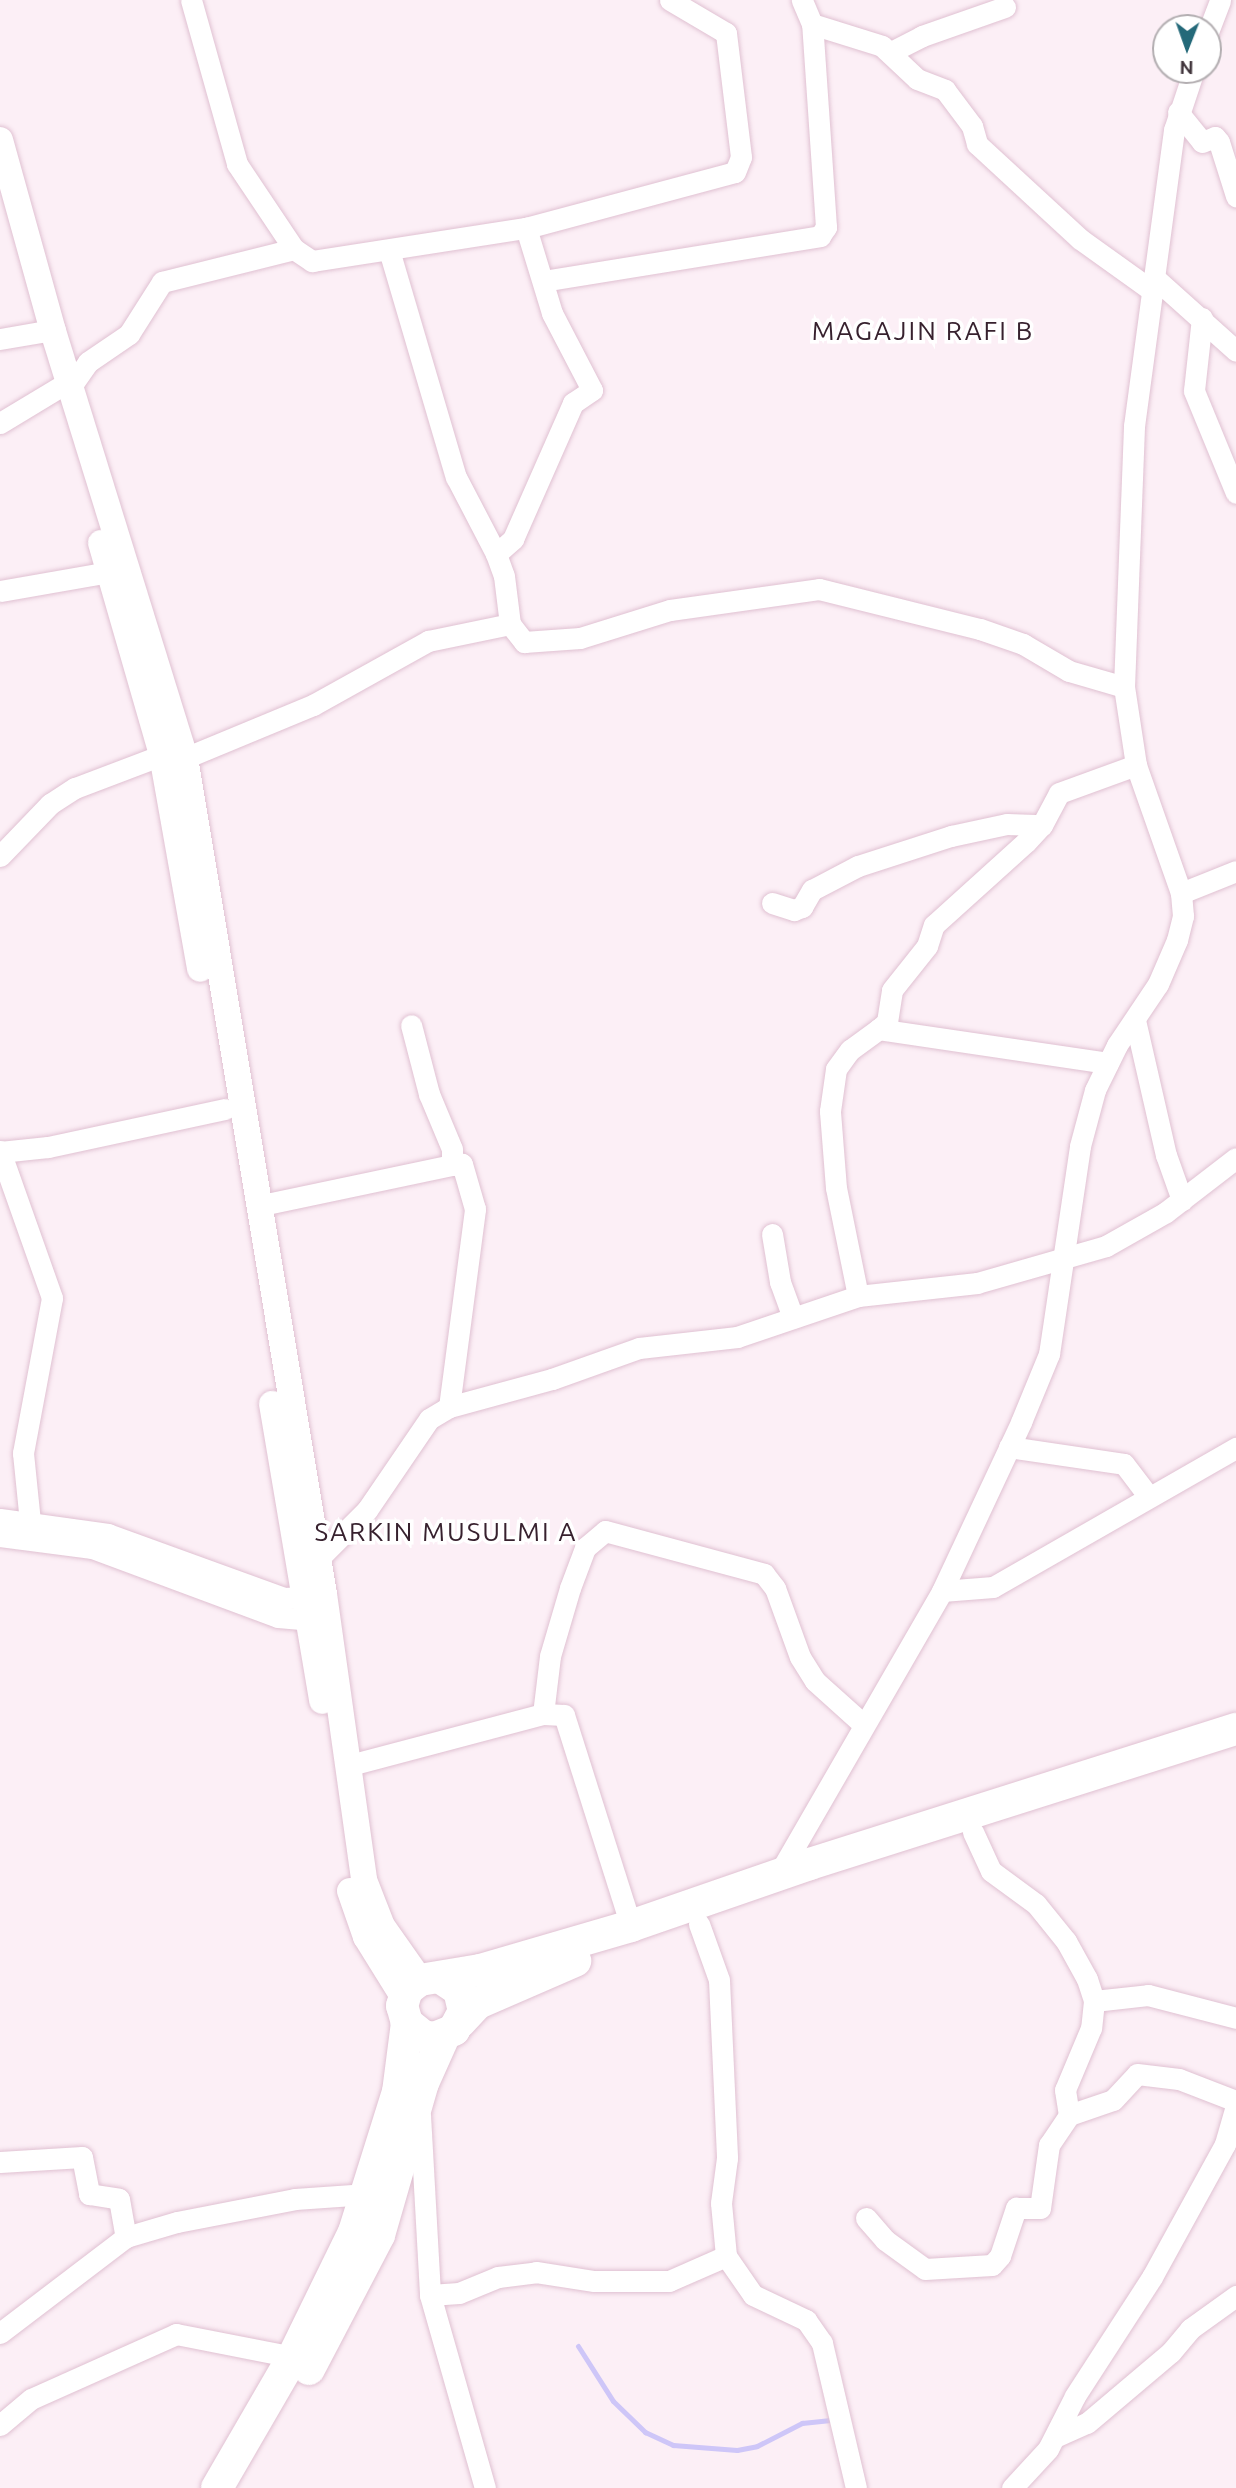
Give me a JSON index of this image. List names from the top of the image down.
{
  "districts": ["MAGAJIN RAFI B", "SARKIN MUSULMI A"],
  "north": "bottom"
}
